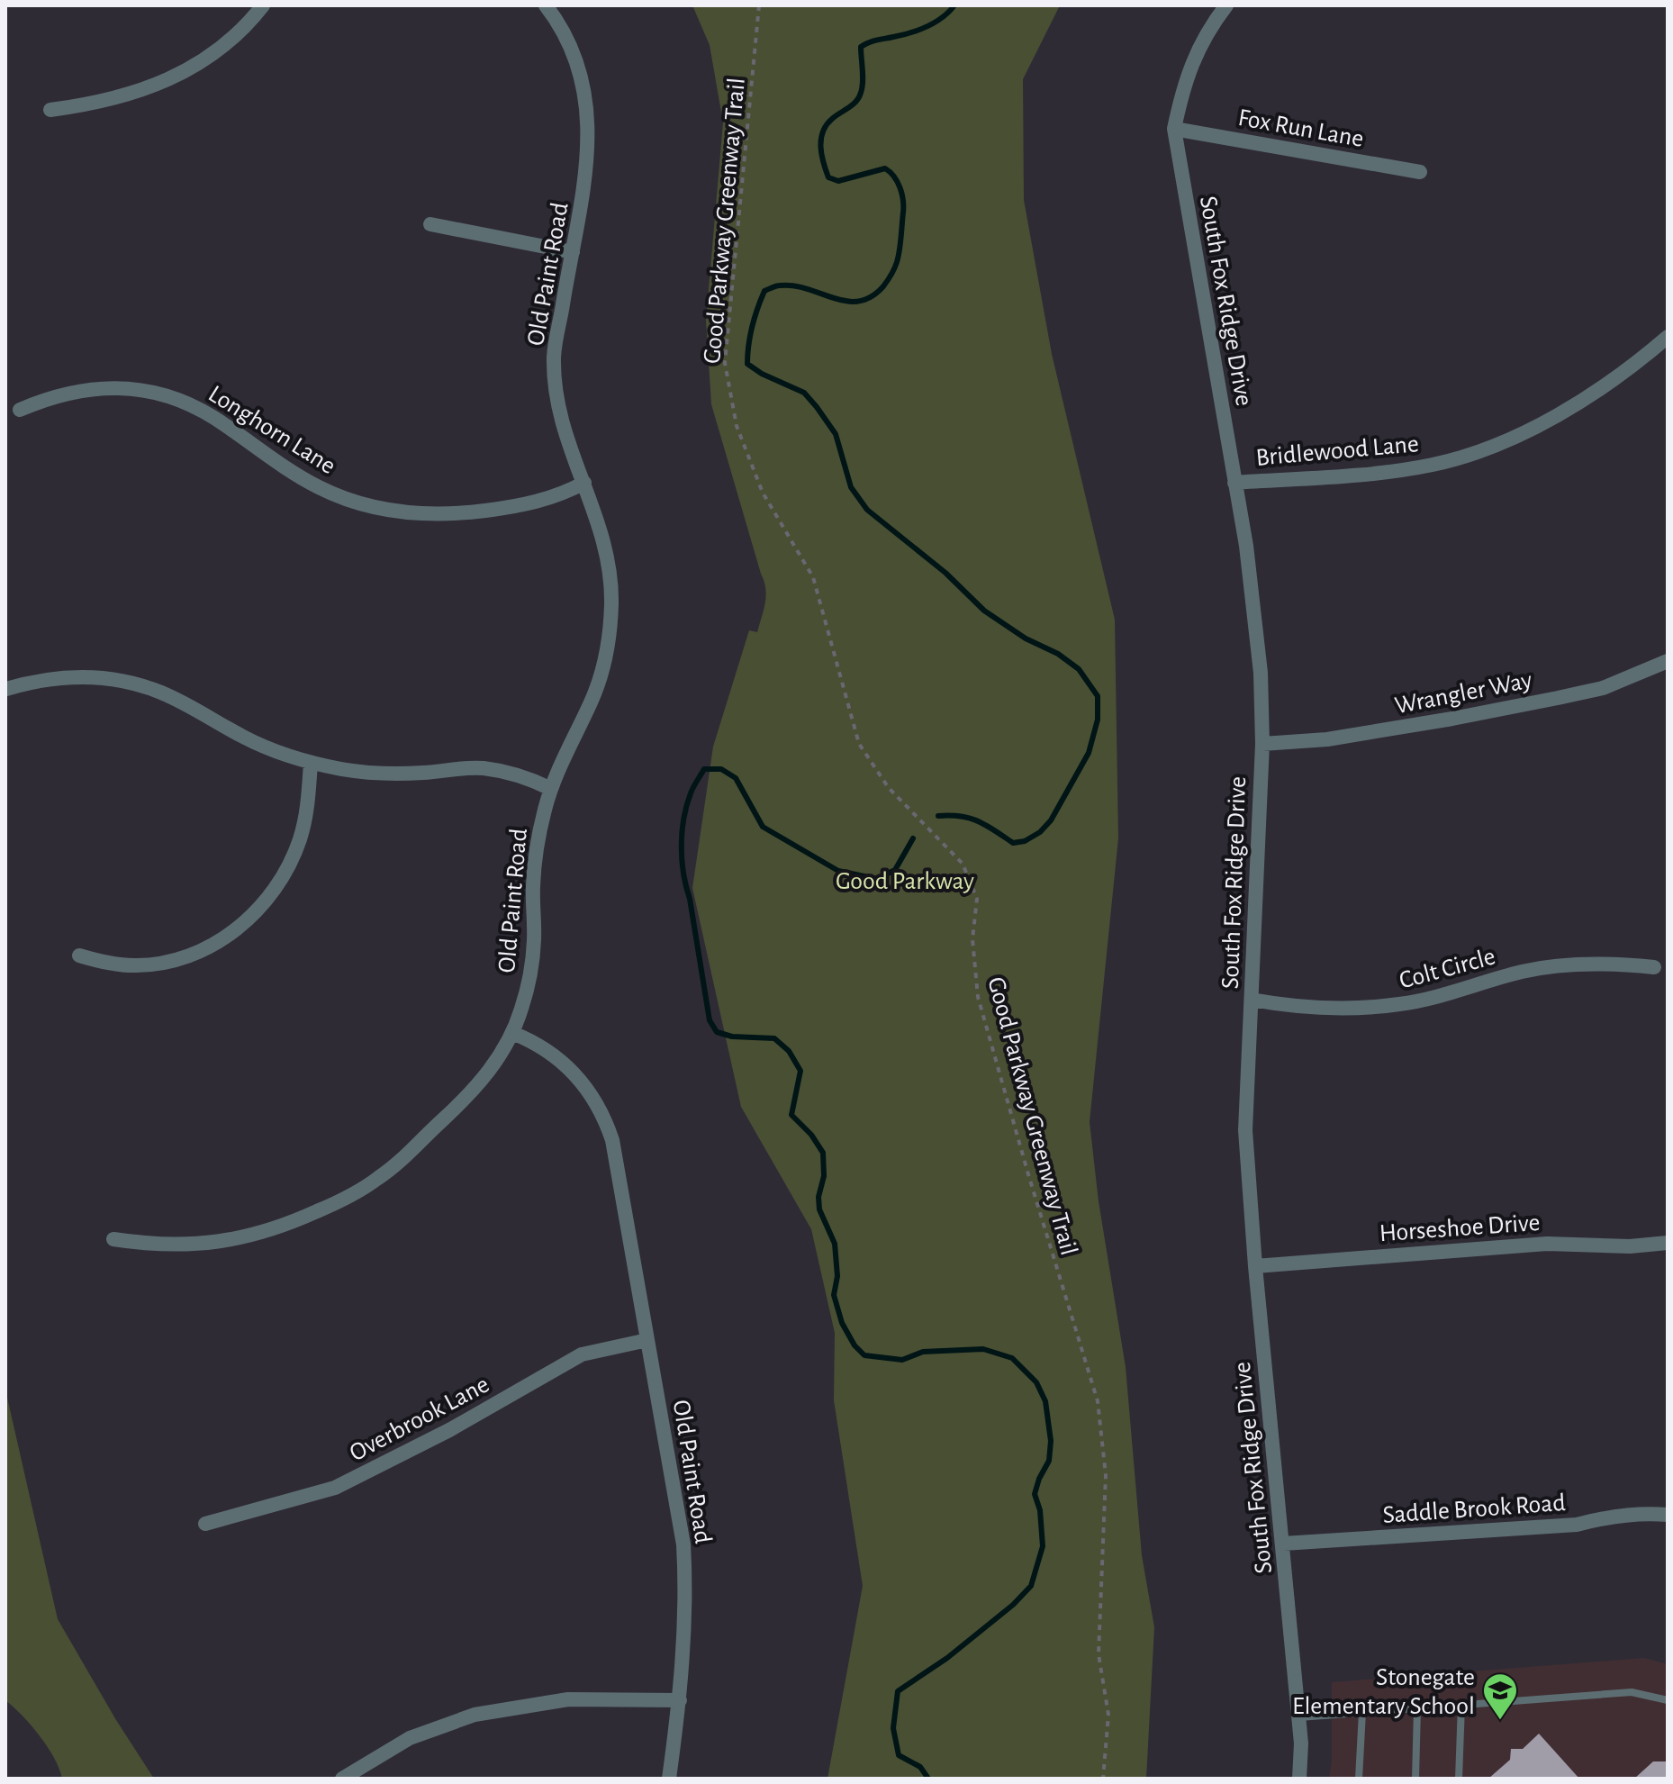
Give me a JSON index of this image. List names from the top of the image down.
{
  "streets": {
    "street": [
      "Fox Run Lane",
      "Old Paint Road",
      "South Fox Ridge Drive",
      "Longhorn Lane",
      "Bridlewood Lane",
      "Wrangler Way",
      "Colt Circle",
      "Horseshoe Drive",
      "Overbrook Lane",
      "Saddle Brook Road"
    ],
    "path": ["Good Parkway Greenway Trail"]
  },
  "crossings": [
    ["Fox Run Lane", "South Fox Ridge Drive"],
    ["Old Paint Road", "Longhorn Lane"],
    ["Old Paint Road", "Overbrook Lane"],
    ["South Fox Ridge Drive", "Bridlewood Lane"],
    ["South Fox Ridge Drive", "Wrangler Way"],
    ["South Fox Ridge Drive", "Colt Circle"],
    ["South Fox Ridge Drive", "Horseshoe Drive"],
    ["South Fox Ridge Drive", "Saddle Brook Road"]
  ],
  "parks": ["Good Parkway"],
  "places": {
    "school or university": ["Stonegate Elementary School"]
  }
}
